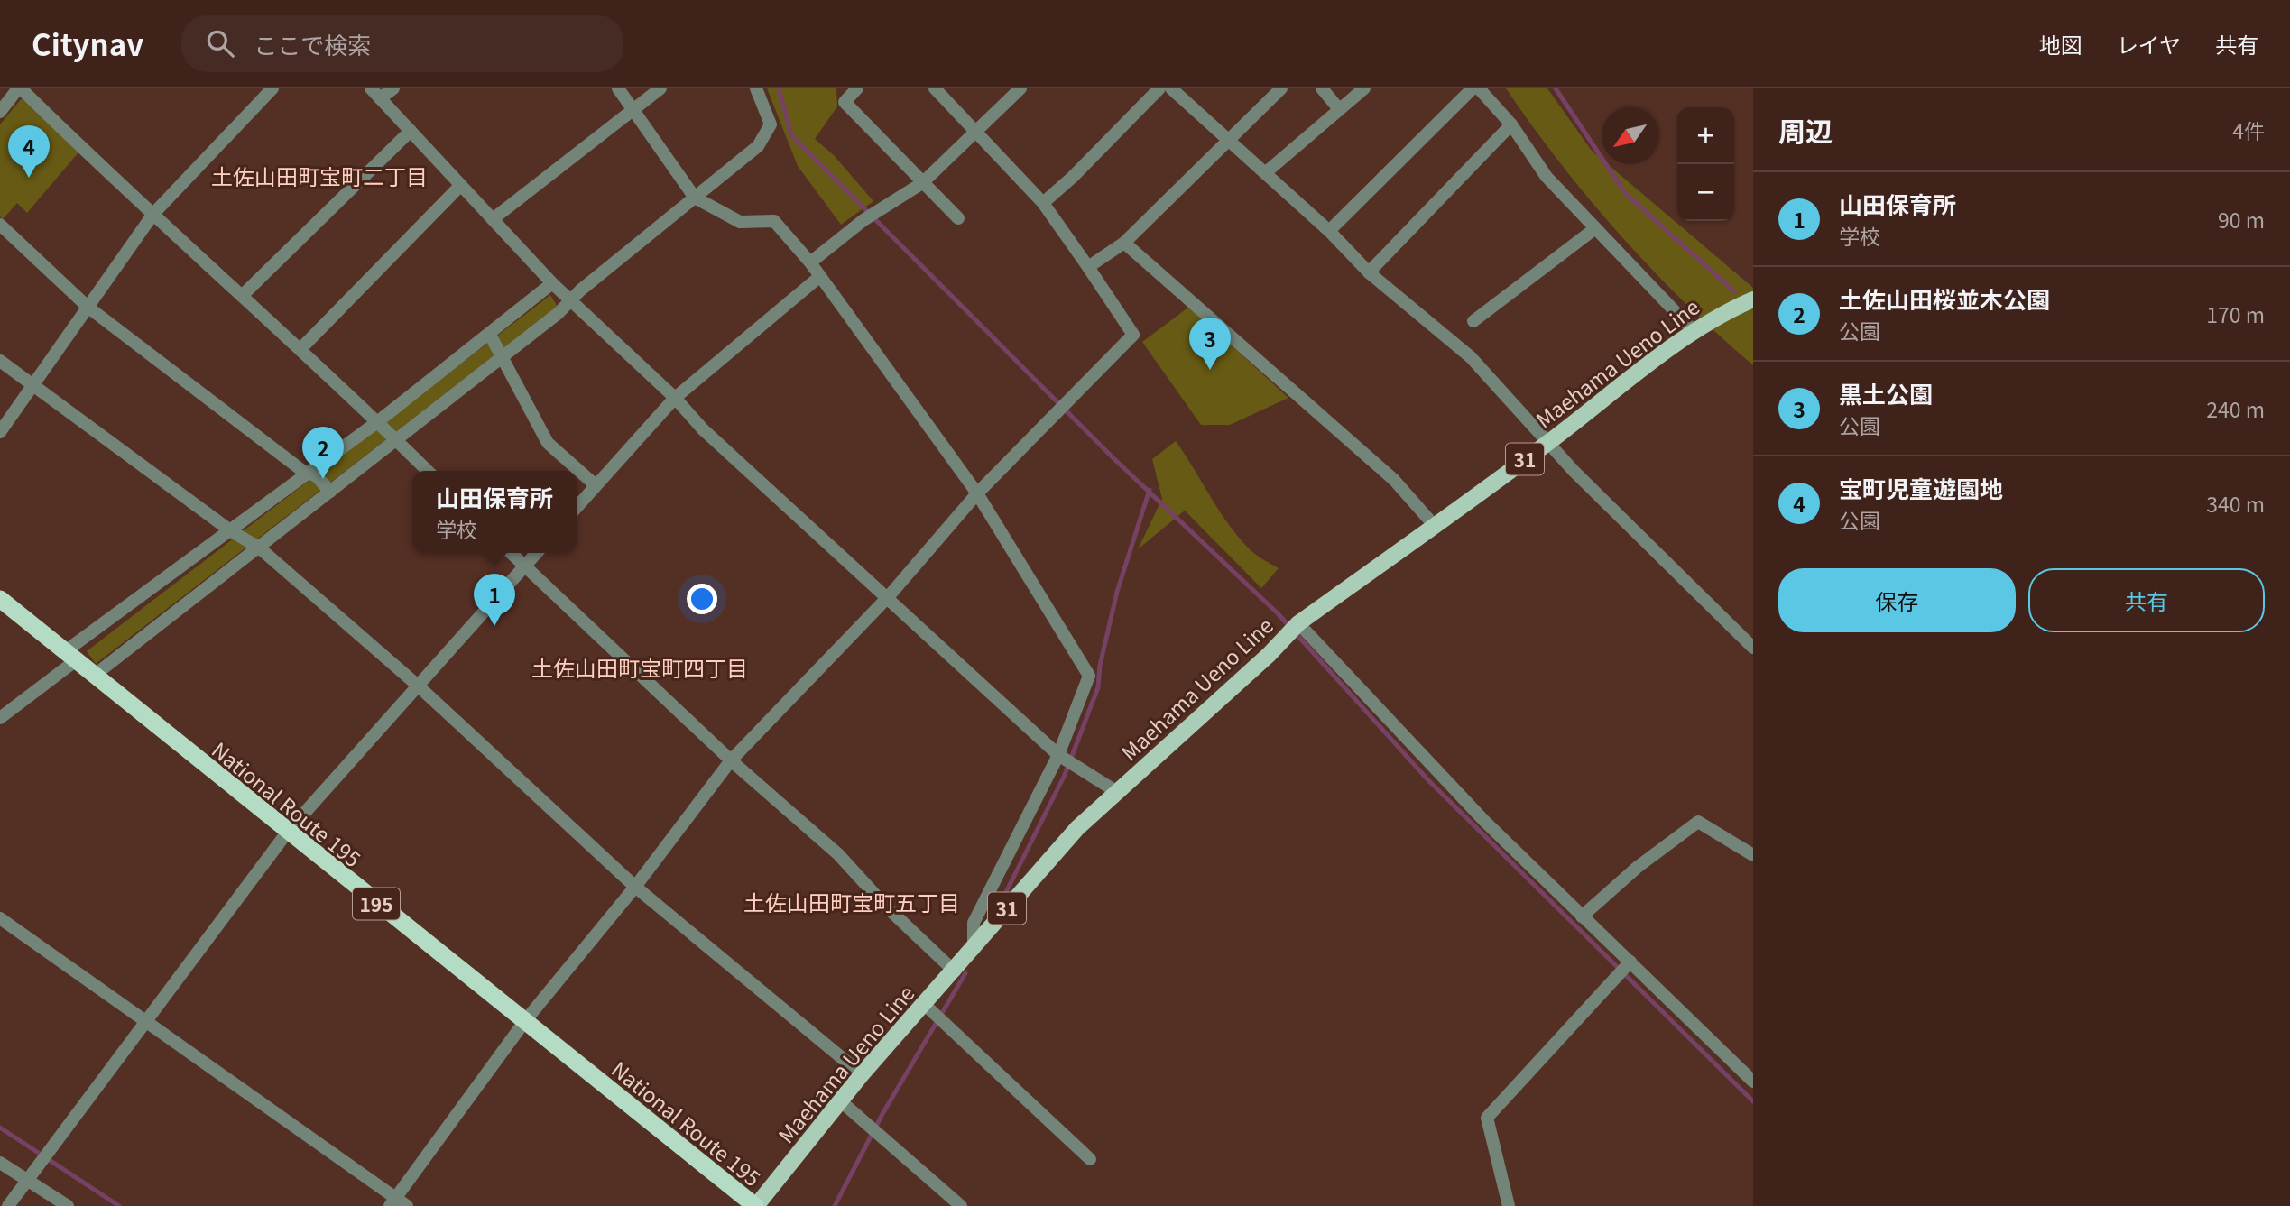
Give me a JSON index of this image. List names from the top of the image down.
{
  "streets": {
    "highway": ["National Route 195", "195"],
    "main road": ["Maehama Ueno Line", "31"]
  },
  "crossings": [
    ["Maehama Ueno Line", "National Route 195"]
  ],
  "districts": ["土佐山田町宝町二丁目", "土佐山田町宝町四丁目", "土佐山田町宝町五丁目"],
  "north": "bottom left",
  "page": {
    "header": "Citynav",
    "search": "ここで検索",
    "nav": ["地図", "レイヤ", "共有"],
    "heading": ["周辺", "4件"],
    "map_buttons": ["+", "−"],
    "pins": [
      "4",
      "3",
      "2",
      "1"
    ],
    "list": [
      {
        "mark": "1",
        "name": "山田保育所",
        "note": "学校",
        "value": "90 m"
      },
      {
        "mark": "2",
        "name": "土佐山田桜並木公園",
        "note": "公園",
        "value": "170 m"
      },
      {
        "mark": "3",
        "name": "黒土公園",
        "note": "公園",
        "value": "240 m"
      },
      {
        "mark": "4",
        "name": "宝町児童遊園地",
        "note": "公園",
        "value": "340 m"
      }
    ],
    "popup": ["山田保育所", "学校"],
    "buttons": ["保存", "共有"]
  }
}
